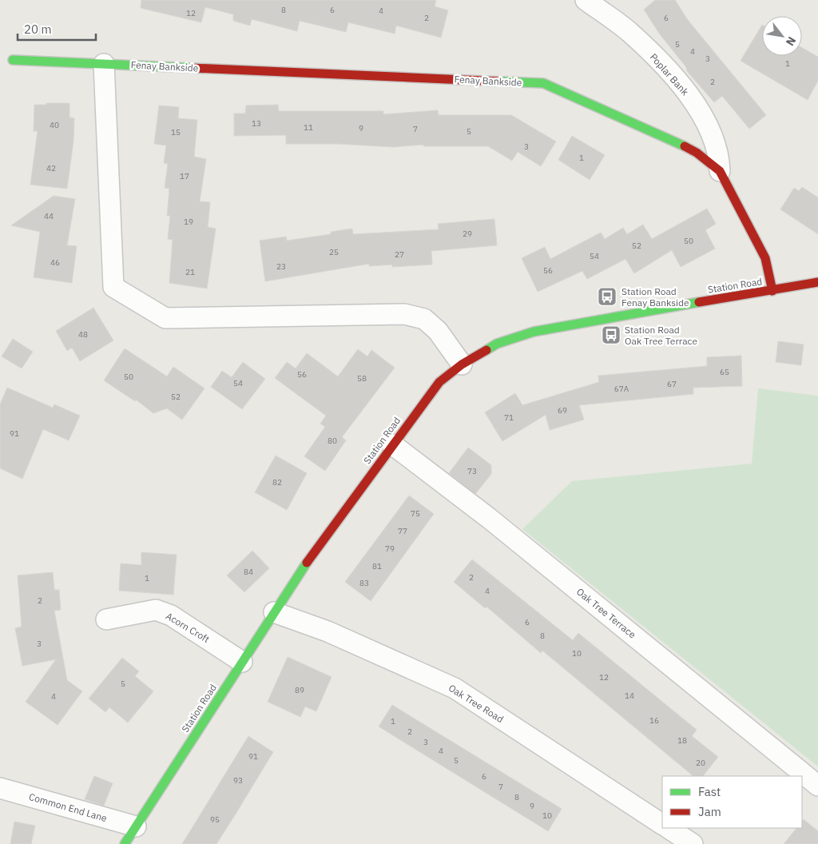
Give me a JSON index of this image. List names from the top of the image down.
{
  "streets": {
    "street": [
      "Fenay Bankside",
      "Poplar Bank",
      "Station Road",
      "Oak Tree Terrace",
      "Acorn Croft",
      "Oak Tree Road",
      "Common End Lane"
    ]
  },
  "crossings": [
    ["Fenay Bankside", "Poplar Bank"],
    ["Fenay Bankside", "Station Road"],
    ["Station Road", "Oak Tree Terrace"],
    ["Station Road", "Acorn Croft"],
    ["Station Road", "Oak Tree Road"],
    ["Station Road", "Common End Lane"]
  ],
  "places": {
    "bus stop": ["Station Road Fenay Bankside", "Station Road Oak Tree Terrace"]
  },
  "house_numbers": [
    "8",
    "6",
    "4",
    "12",
    "2",
    "6",
    "5",
    "4",
    "3",
    "1",
    "2",
    "13",
    "40",
    "11",
    "9",
    "7",
    "5",
    "15",
    "3",
    "1",
    "42",
    "17",
    "44",
    "19",
    "29",
    "50",
    "52",
    "25",
    "27",
    "54",
    "46",
    "23",
    "56",
    "21",
    "48",
    "65",
    "56",
    "50",
    "58",
    "54",
    "67",
    "67A",
    "52",
    "69",
    "71",
    "91",
    "80",
    "73",
    "82",
    "75",
    "77",
    "79",
    "81",
    "84",
    "2",
    "1",
    "83",
    "4",
    "2",
    "6",
    "8",
    "3",
    "10",
    "12",
    "5",
    "89",
    "14",
    "4",
    "16",
    "1",
    "2",
    "18",
    "3",
    "4",
    "91",
    "5",
    "20",
    "6",
    "93",
    "7",
    "8",
    "9",
    "10",
    "95"
  ],
  "legend": ["Fast", "Jam"],
  "scale_bar": "20 m",
  "north": "bottom right"
}
